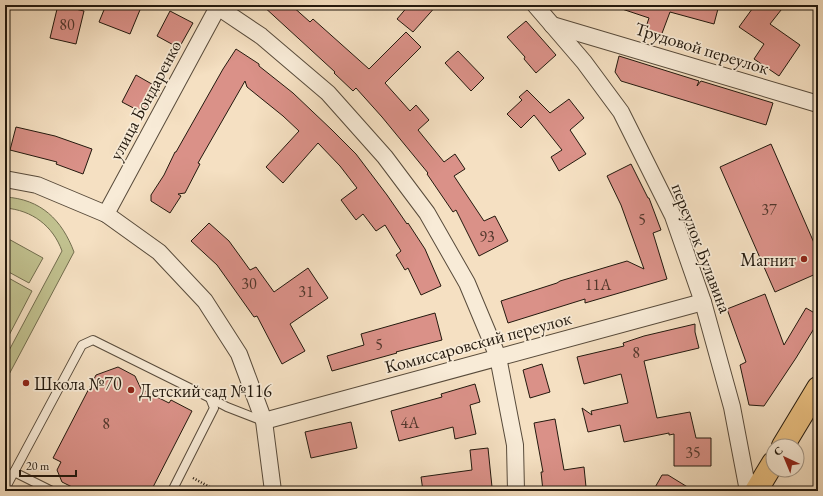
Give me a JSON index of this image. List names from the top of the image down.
{
  "streets": {
    "street": [
      "Трудовой переулок",
      "улица Бондаренко",
      "переулок Булавина",
      "Комиссаровский переулок"
    ]
  },
  "crossings": [
    ["Трудовой переулок", "переулок Булавина"],
    ["переулок Булавина", "Комиссаровский переулок"]
  ],
  "places": ["Магнит", "Школа №70", "Детский сад №116"],
  "house_numbers": [
    "80",
    "37",
    "5",
    "93",
    "30",
    "11А",
    "31",
    "5",
    "8",
    "4А",
    "8",
    "35"
  ],
  "scale_bar": "20 m",
  "north": "top left"
}
